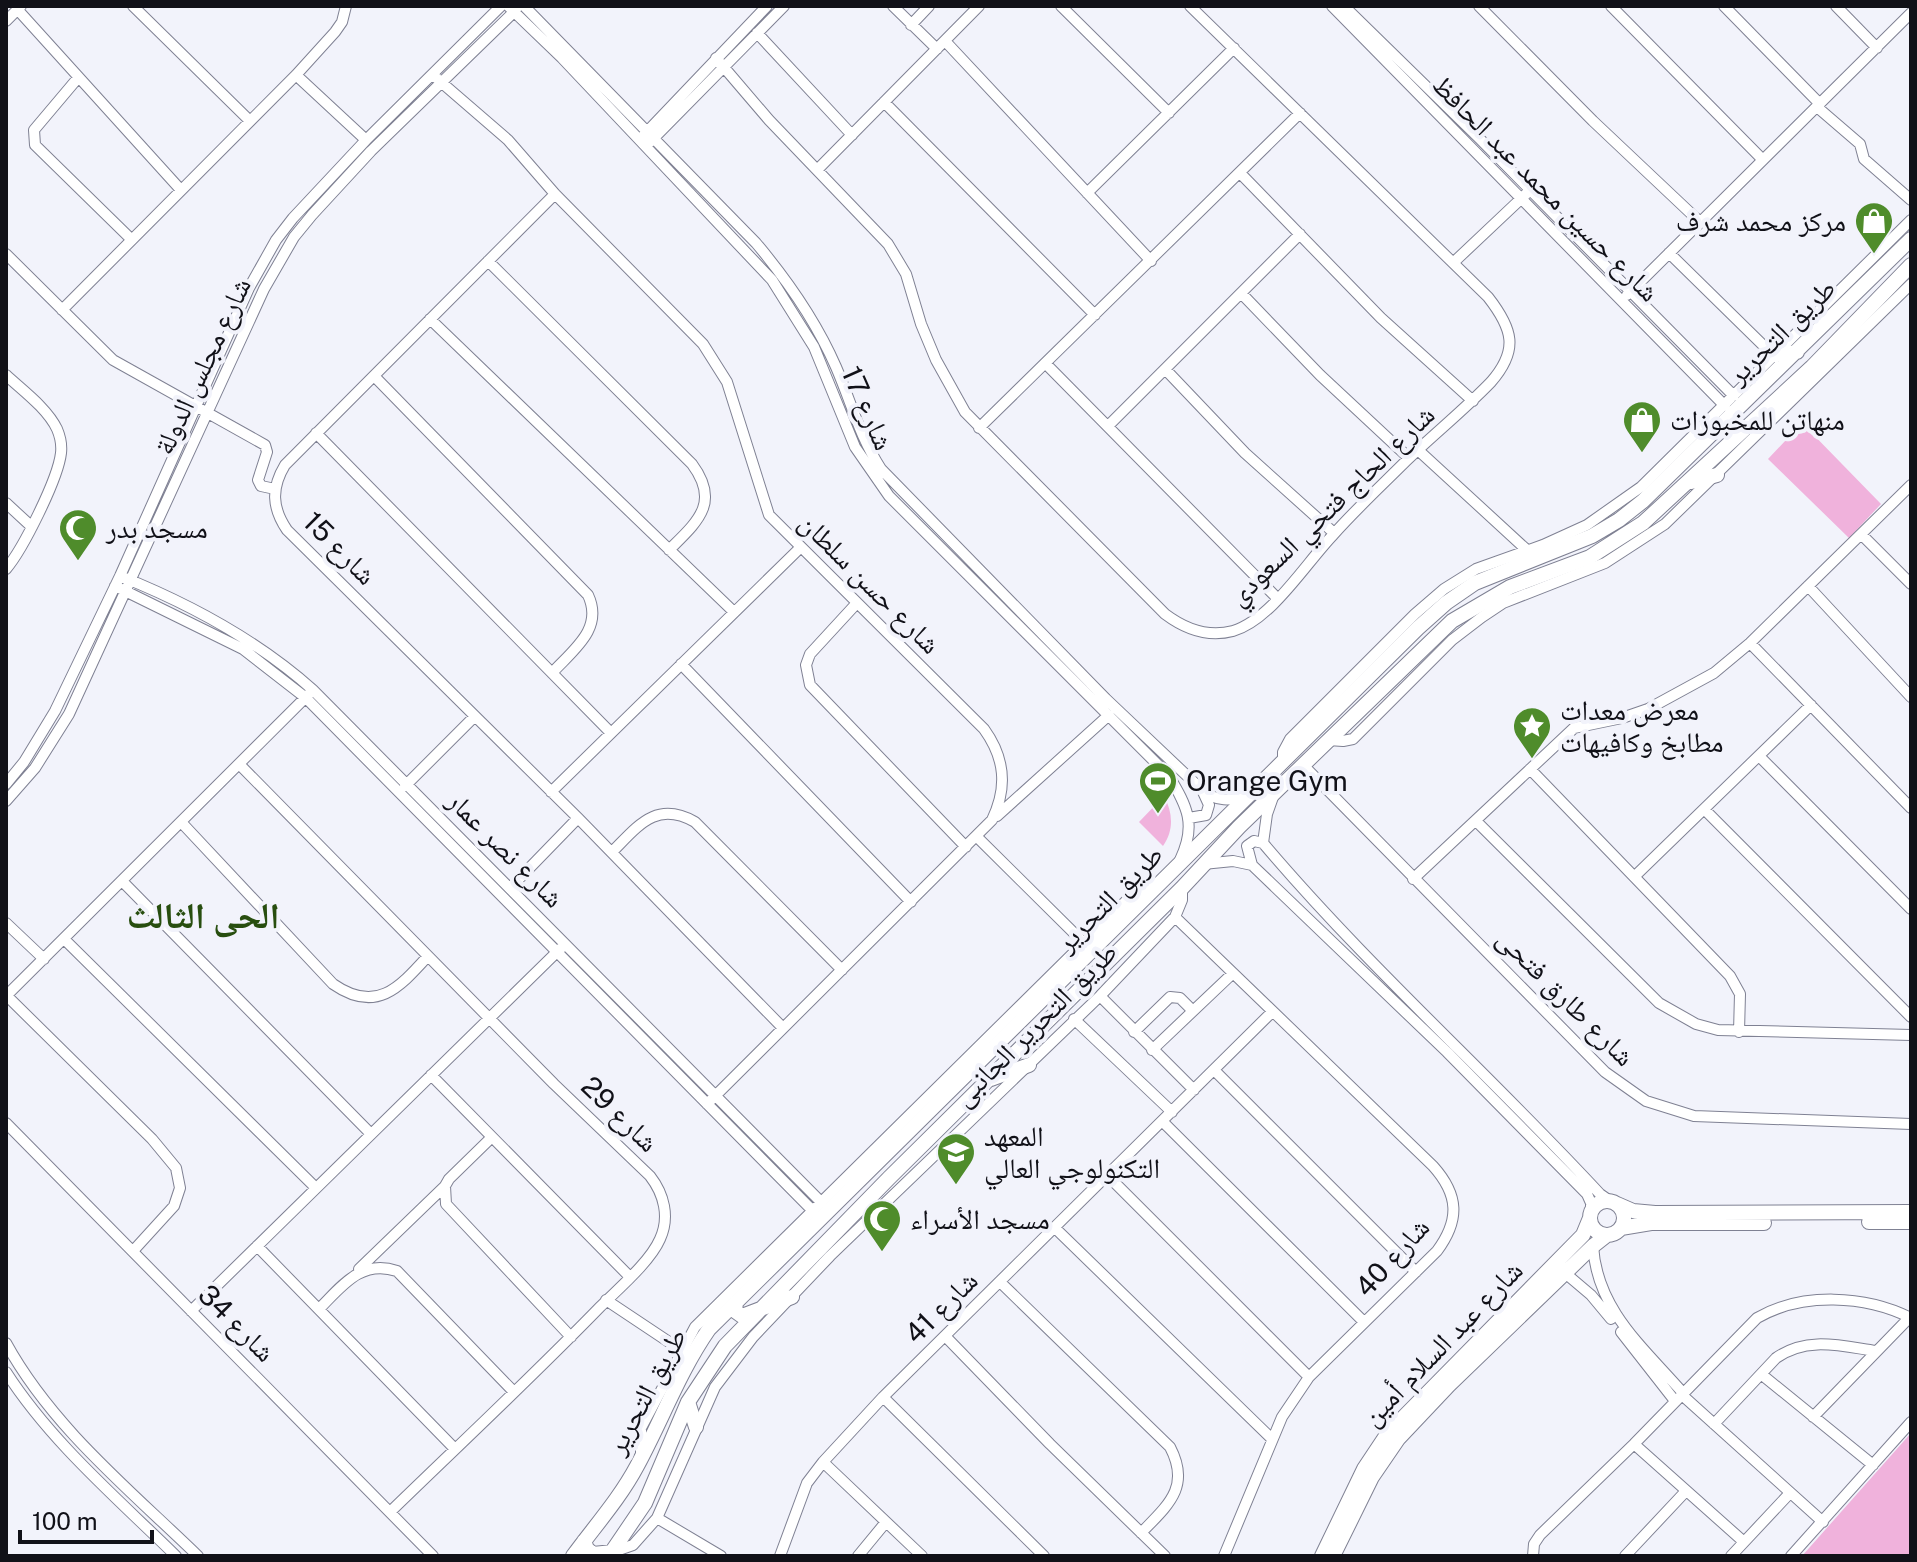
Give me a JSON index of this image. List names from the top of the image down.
{
  "streets": {
    "street": [
      "شارع حسين محمد عبد الحافظ",
      "طريق التحرير",
      "شارع مجلس الدولة",
      "شارع 17",
      "شارع الحاج فتحي السعودي",
      "شارع 15",
      "شارع حسن سلطان",
      "شارع نصر عمار",
      "شارع طارق فتحى",
      "طريق التحرير الجانبى",
      "شارع 29",
      "شارع 40",
      "شارع 41",
      "شارع 34",
      "شارع عبد السلام أمين"
    ]
  },
  "crossings": [
    ["طريق التحرير", "شارع طارق فتحى"],
    ["طريق التحرير", "طريق التحرير الجانبى"],
    ["شارع مجلس الدولة", "شارع 17"],
    ["شارع مجلس الدولة", "شارع 15"],
    ["شارع مجلس الدولة", "شارع حسن سلطان"],
    ["شارع مجلس الدولة", "شارع نصر عمار"],
    ["شارع 15", "شارع حسن سلطان"],
    ["شارع حسن سلطان", "شارع نصر عمار"],
    ["شارع نصر عمار", "طريق التحرير الجانبى"],
    ["طريق التحرير الجانبى", "شارع 40"],
    ["شارع 29", "شارع 34"],
    ["شارع 40", "شارع 41"]
  ],
  "districts": ["الحى الثالث"],
  "places": {
    "shop": ["مركز محمد شرف", "منهاتن للمخبوزات"],
    "mosque": ["مسجد بدر", "مسجد الأسراء"],
    "place": ["معرض معدات مطابخ وكافيهات"],
    "sports": ["Orange Gym"],
    "school or university": ["المعهد التكنولوجي العالي"]
  },
  "scale_bar": "100 m"
}
